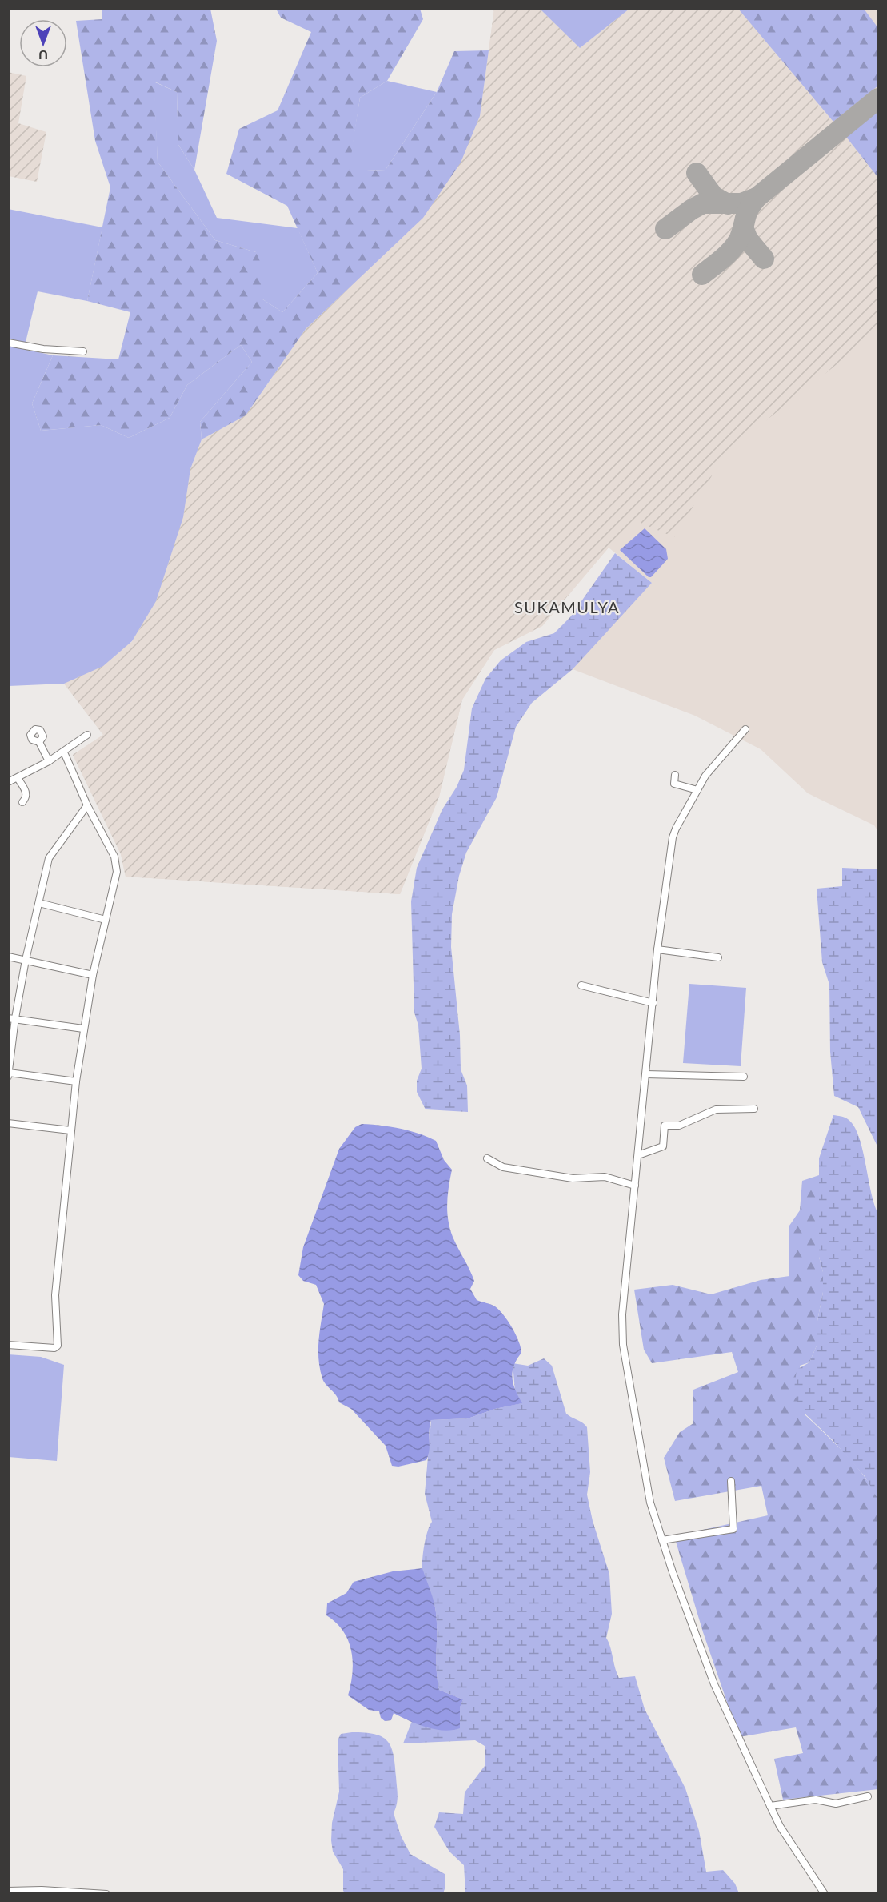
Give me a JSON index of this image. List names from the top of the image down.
{
  "districts": ["SUKAMULYA"],
  "north": "bottom"
}
